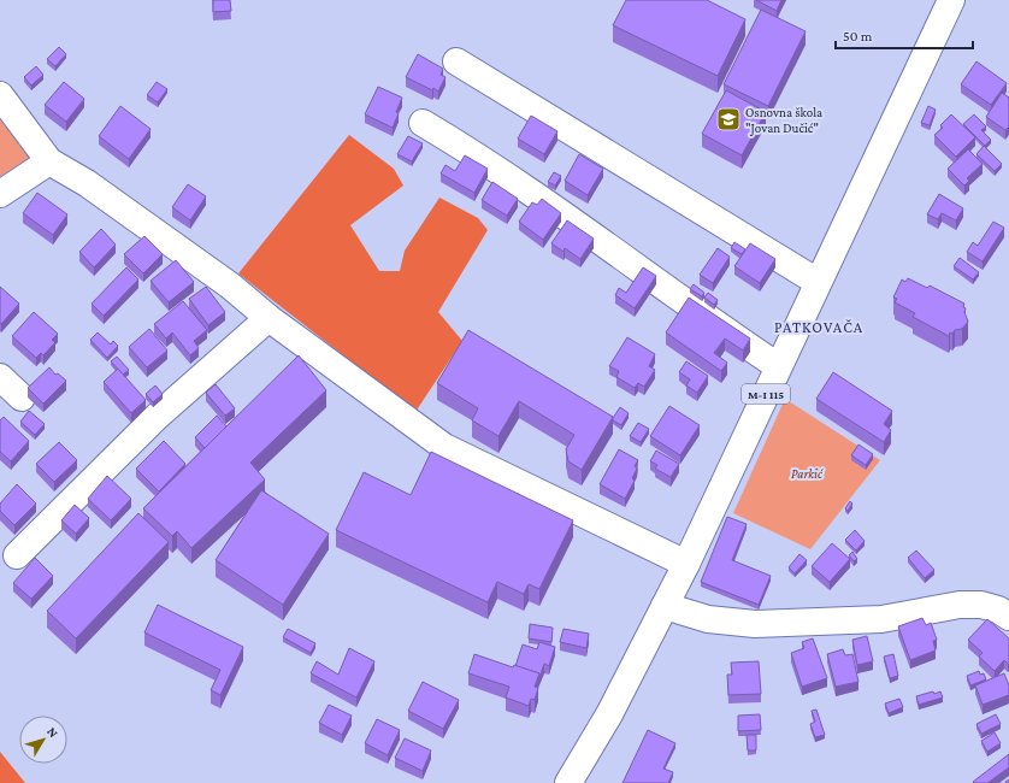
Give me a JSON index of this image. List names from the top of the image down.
{
  "streets": {
    "street": ["M-I 115"]
  },
  "districts": ["PATKOVAČA"],
  "parks": ["Parkić"],
  "places": {
    "school or university": ["Osnovna škola \"Jovan Dučić\""]
  },
  "scale_bar": "50 m",
  "north": "top right"
}
